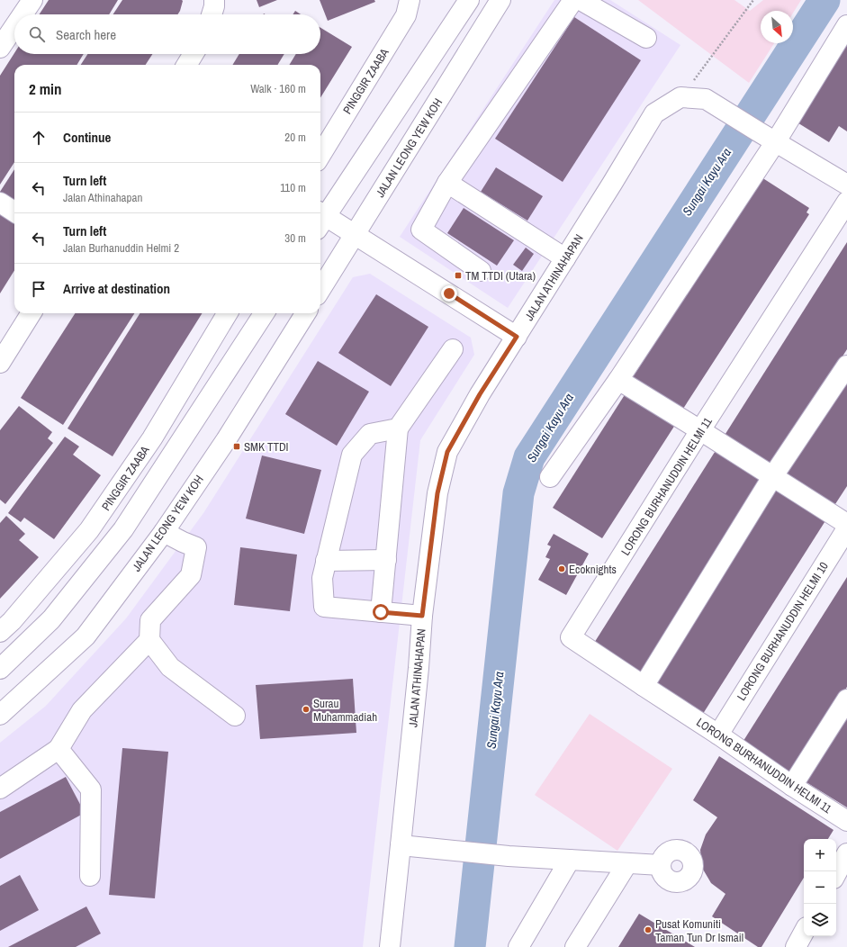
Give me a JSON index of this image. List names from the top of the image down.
{
  "streets": {
    "street": [
      "PINGGIR ZAABA",
      "JALAN LEONG YEW KOH",
      "JALAN ATHINAHAPAN",
      "LORONG BURHANUDDIN HELMI 11",
      "LORONG BURHANUDDIN HELMI 10"
    ]
  },
  "crossings": [
    ["LORONG BURHANUDDIN HELMI 11", "LORONG BURHANUDDIN HELMI 10"]
  ],
  "water": ["Sungai Kayu Ara"],
  "places": {
    "transit": ["TM TTDI (Utara)", "SMK TTDI"],
    "other": ["Ecoknights", "Surau Muhammadiah", "Pusat Komuniti Taman Tun Dr Ismail"]
  },
  "north": "bottom right",
  "page": {
    "search": "Search here",
    "heading": ["2 min", "Walk · 160 m"],
    "list": [
      ["Continue", "20 m"],
      ["Turn left", "Jalan Athinahapan", "110 m"],
      ["Turn left", "Jalan Burhanuddin Helmi 2", "30 m"],
      "Arrive at destination"
    ],
    "map_buttons": ["+", "−"]
  }
}
